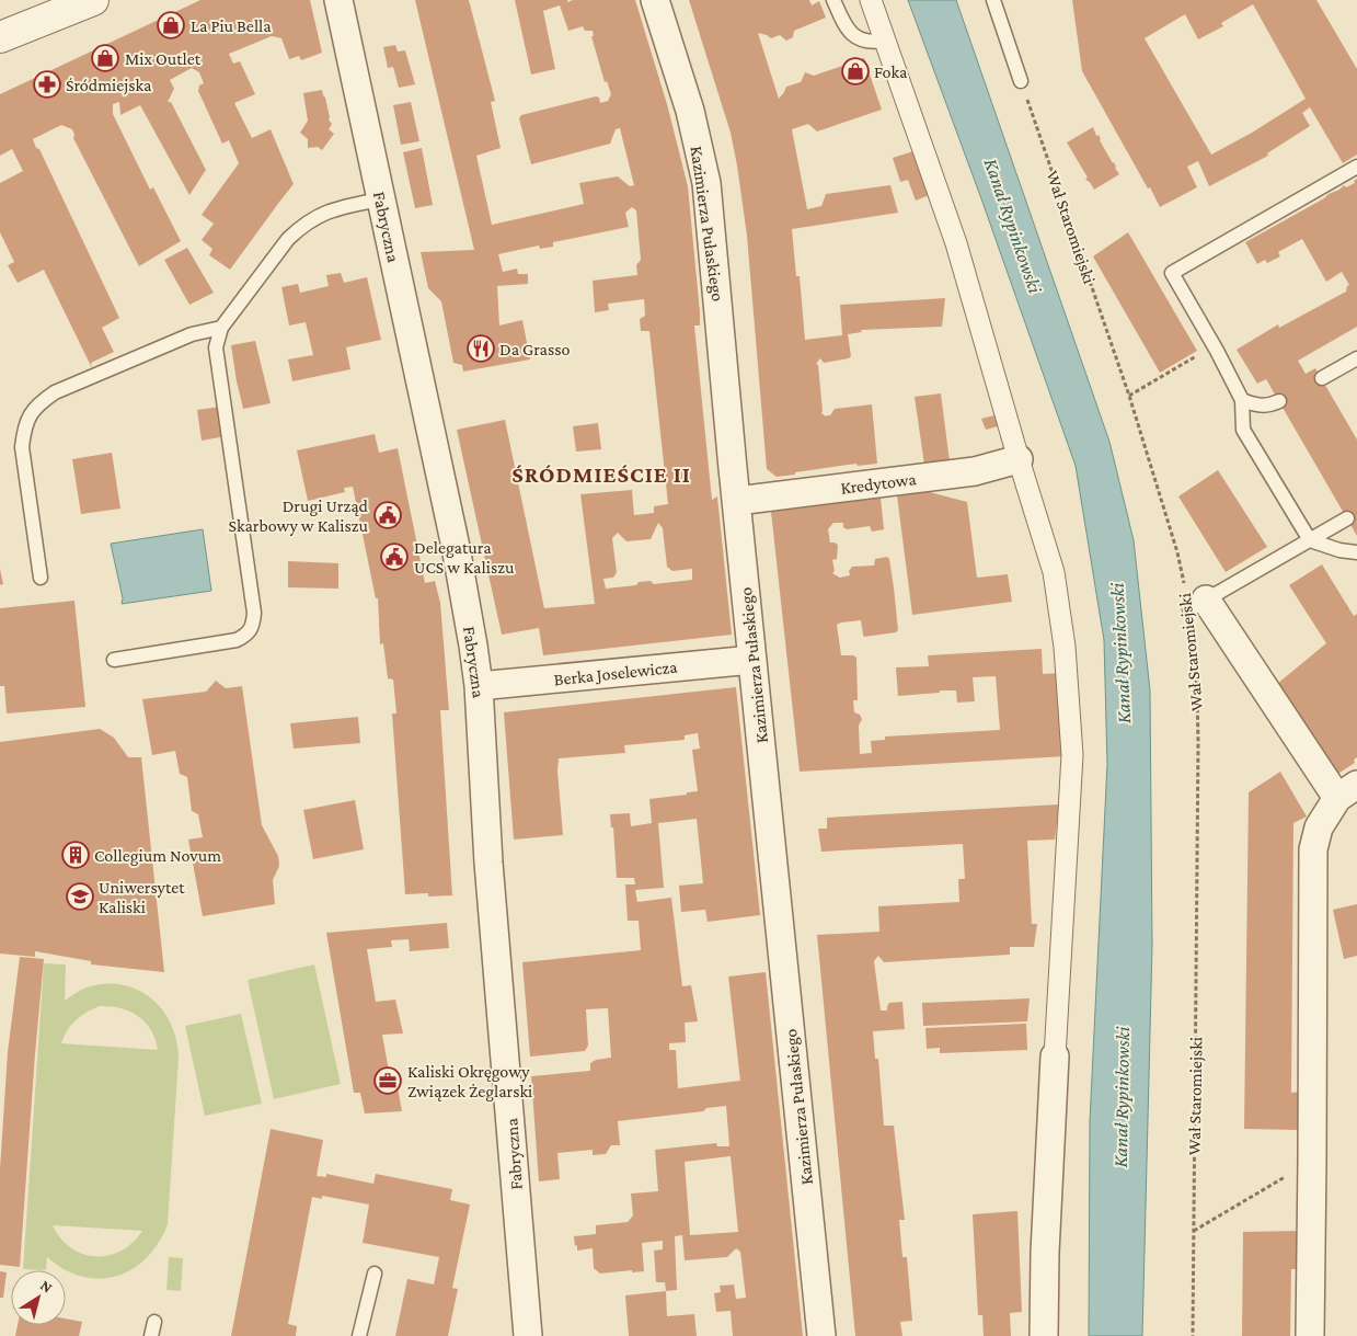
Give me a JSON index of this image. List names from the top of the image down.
{
  "streets": {
    "street": [
      "Kazimierza Pułaskiego",
      "Fabryczna",
      "Kredytowa",
      "Berka Joselewicza"
    ],
    "path": ["Wał Staromiejski"]
  },
  "crossings": [
    ["Kazimierza Pułaskiego", "Kredytowa"],
    ["Kazimierza Pułaskiego", "Berka Joselewicza"],
    ["Fabryczna", "Berka Joselewicza"]
  ],
  "districts": ["ŚRÓDMIEŚCIE II"],
  "water": ["Kanał Rypinkowski"],
  "places": {
    "shop": ["La Piu Bella", "Mix Outlet", "Foka"],
    "pharmacy": ["Śródmiejska"],
    "restaurant": ["Da Grasso"],
    "public building": ["Drugi Urząd Skarbowy w Kaliszu", "Delegatura UCS w Kaliszu"],
    "building": ["Collegium Novum"],
    "school or university": ["Uniwersytet Kaliski"],
    "office": ["Kaliski Okręgowy Związek Żeglarski"]
  },
  "north": "top right"
}
